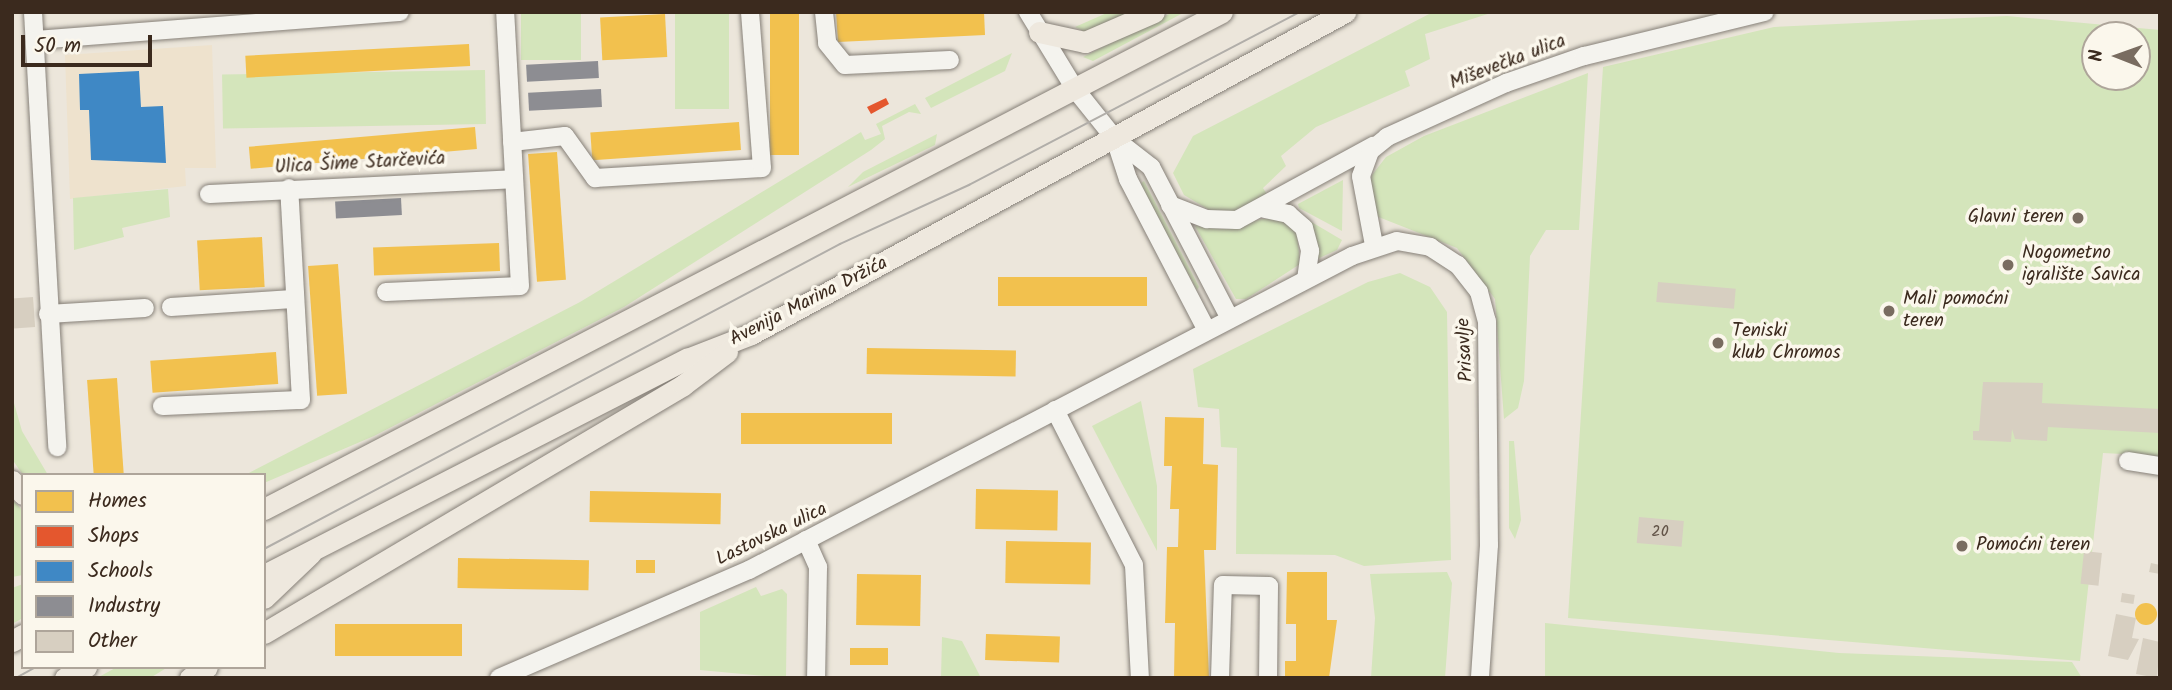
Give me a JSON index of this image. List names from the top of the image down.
{
  "streets": {
    "main road": ["Avenija Marina Držića"],
    "street": [
      "Miševečka ulica",
      "Ulica Šime Starčevića",
      "Prisavlje",
      "Lastovska ulica"
    ]
  },
  "crossings": [
    ["Prisavlje", "Lastovska ulica"]
  ],
  "places": [
    "Glavni teren",
    "Nogometno igralište Savica",
    "Mali pomoćni teren",
    "Teniski klub Chromos",
    "Pomoćni teren"
  ],
  "house_numbers": ["20"],
  "legend": [
    "Homes",
    "Shops",
    "Schools",
    "Industry",
    "Other"
  ],
  "scale_bar": "50 m",
  "north": "left"
}
